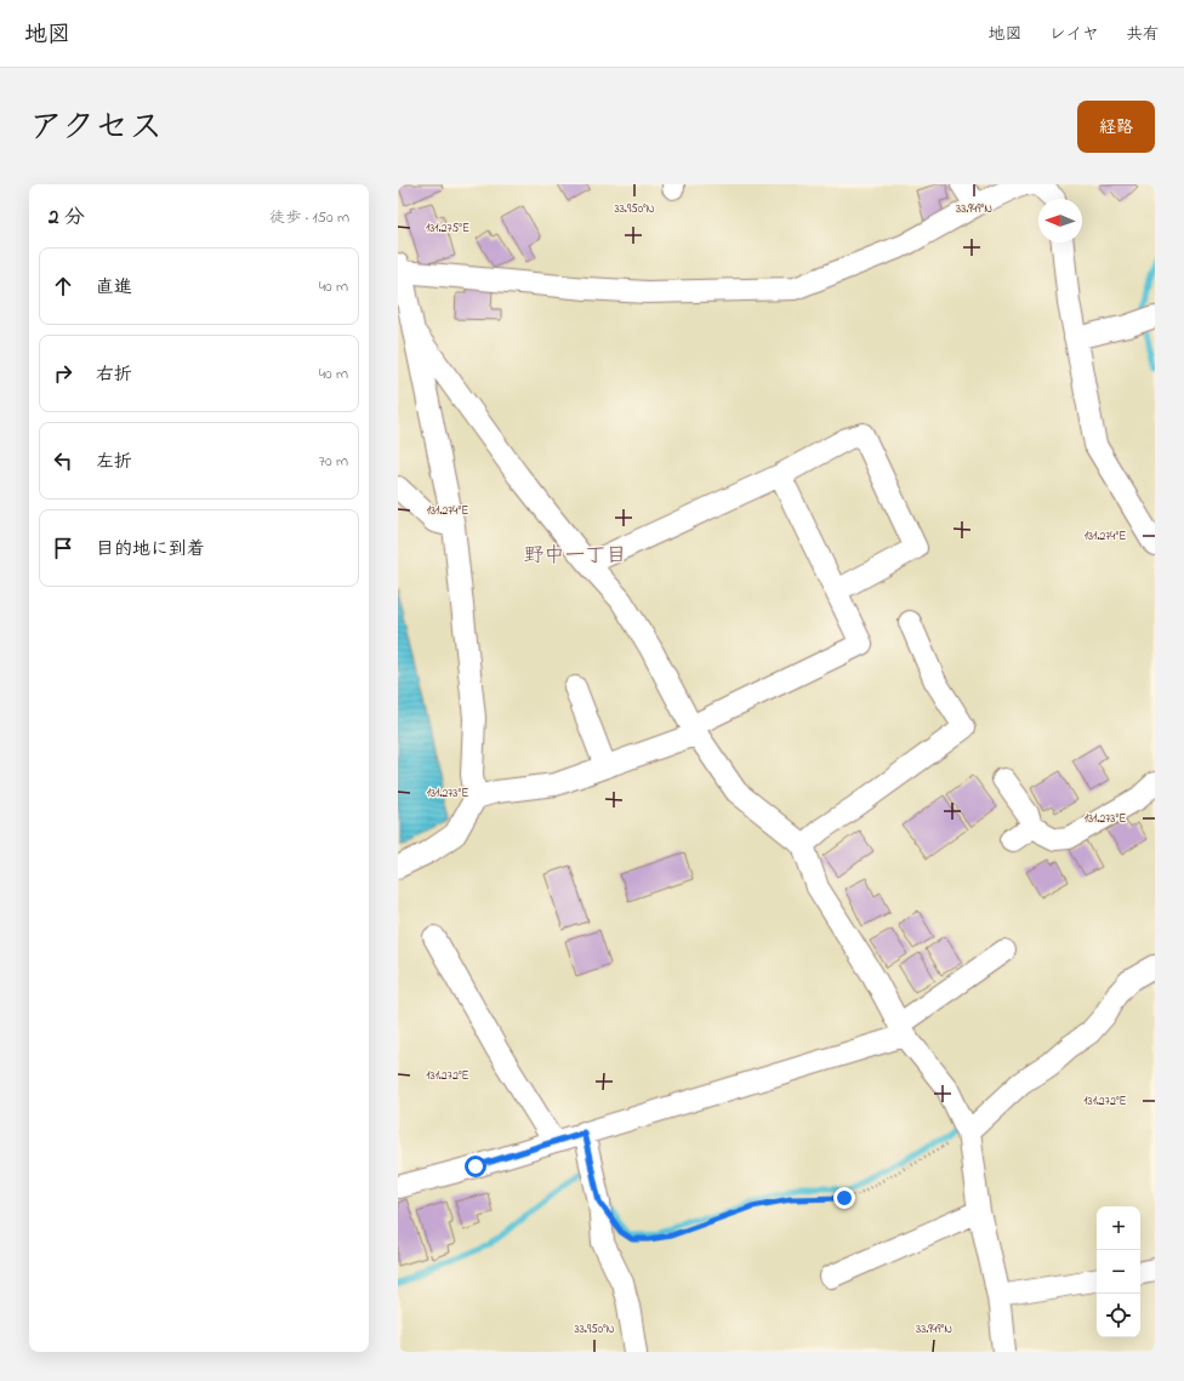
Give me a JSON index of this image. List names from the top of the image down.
{
  "districts": ["野中一丁目"],
  "north": "left",
  "page": {
    "header": "地図",
    "nav": ["地図", "レイヤ", "共有"],
    "title": "アクセス",
    "buttons": "経路",
    "heading": ["2 分", "徒歩 · 150 m"],
    "list": [
      ["直進", "40 m"],
      ["右折", "40 m"],
      ["左折", "70 m"],
      "目的地に到着"
    ],
    "map_buttons": ["+", "−"]
  },
  "coordinates": [
    "33.950°N",
    "33.949°N",
    "131.275°E",
    "131.274°E",
    "131.273°E",
    "131.272°E"
  ]
}
